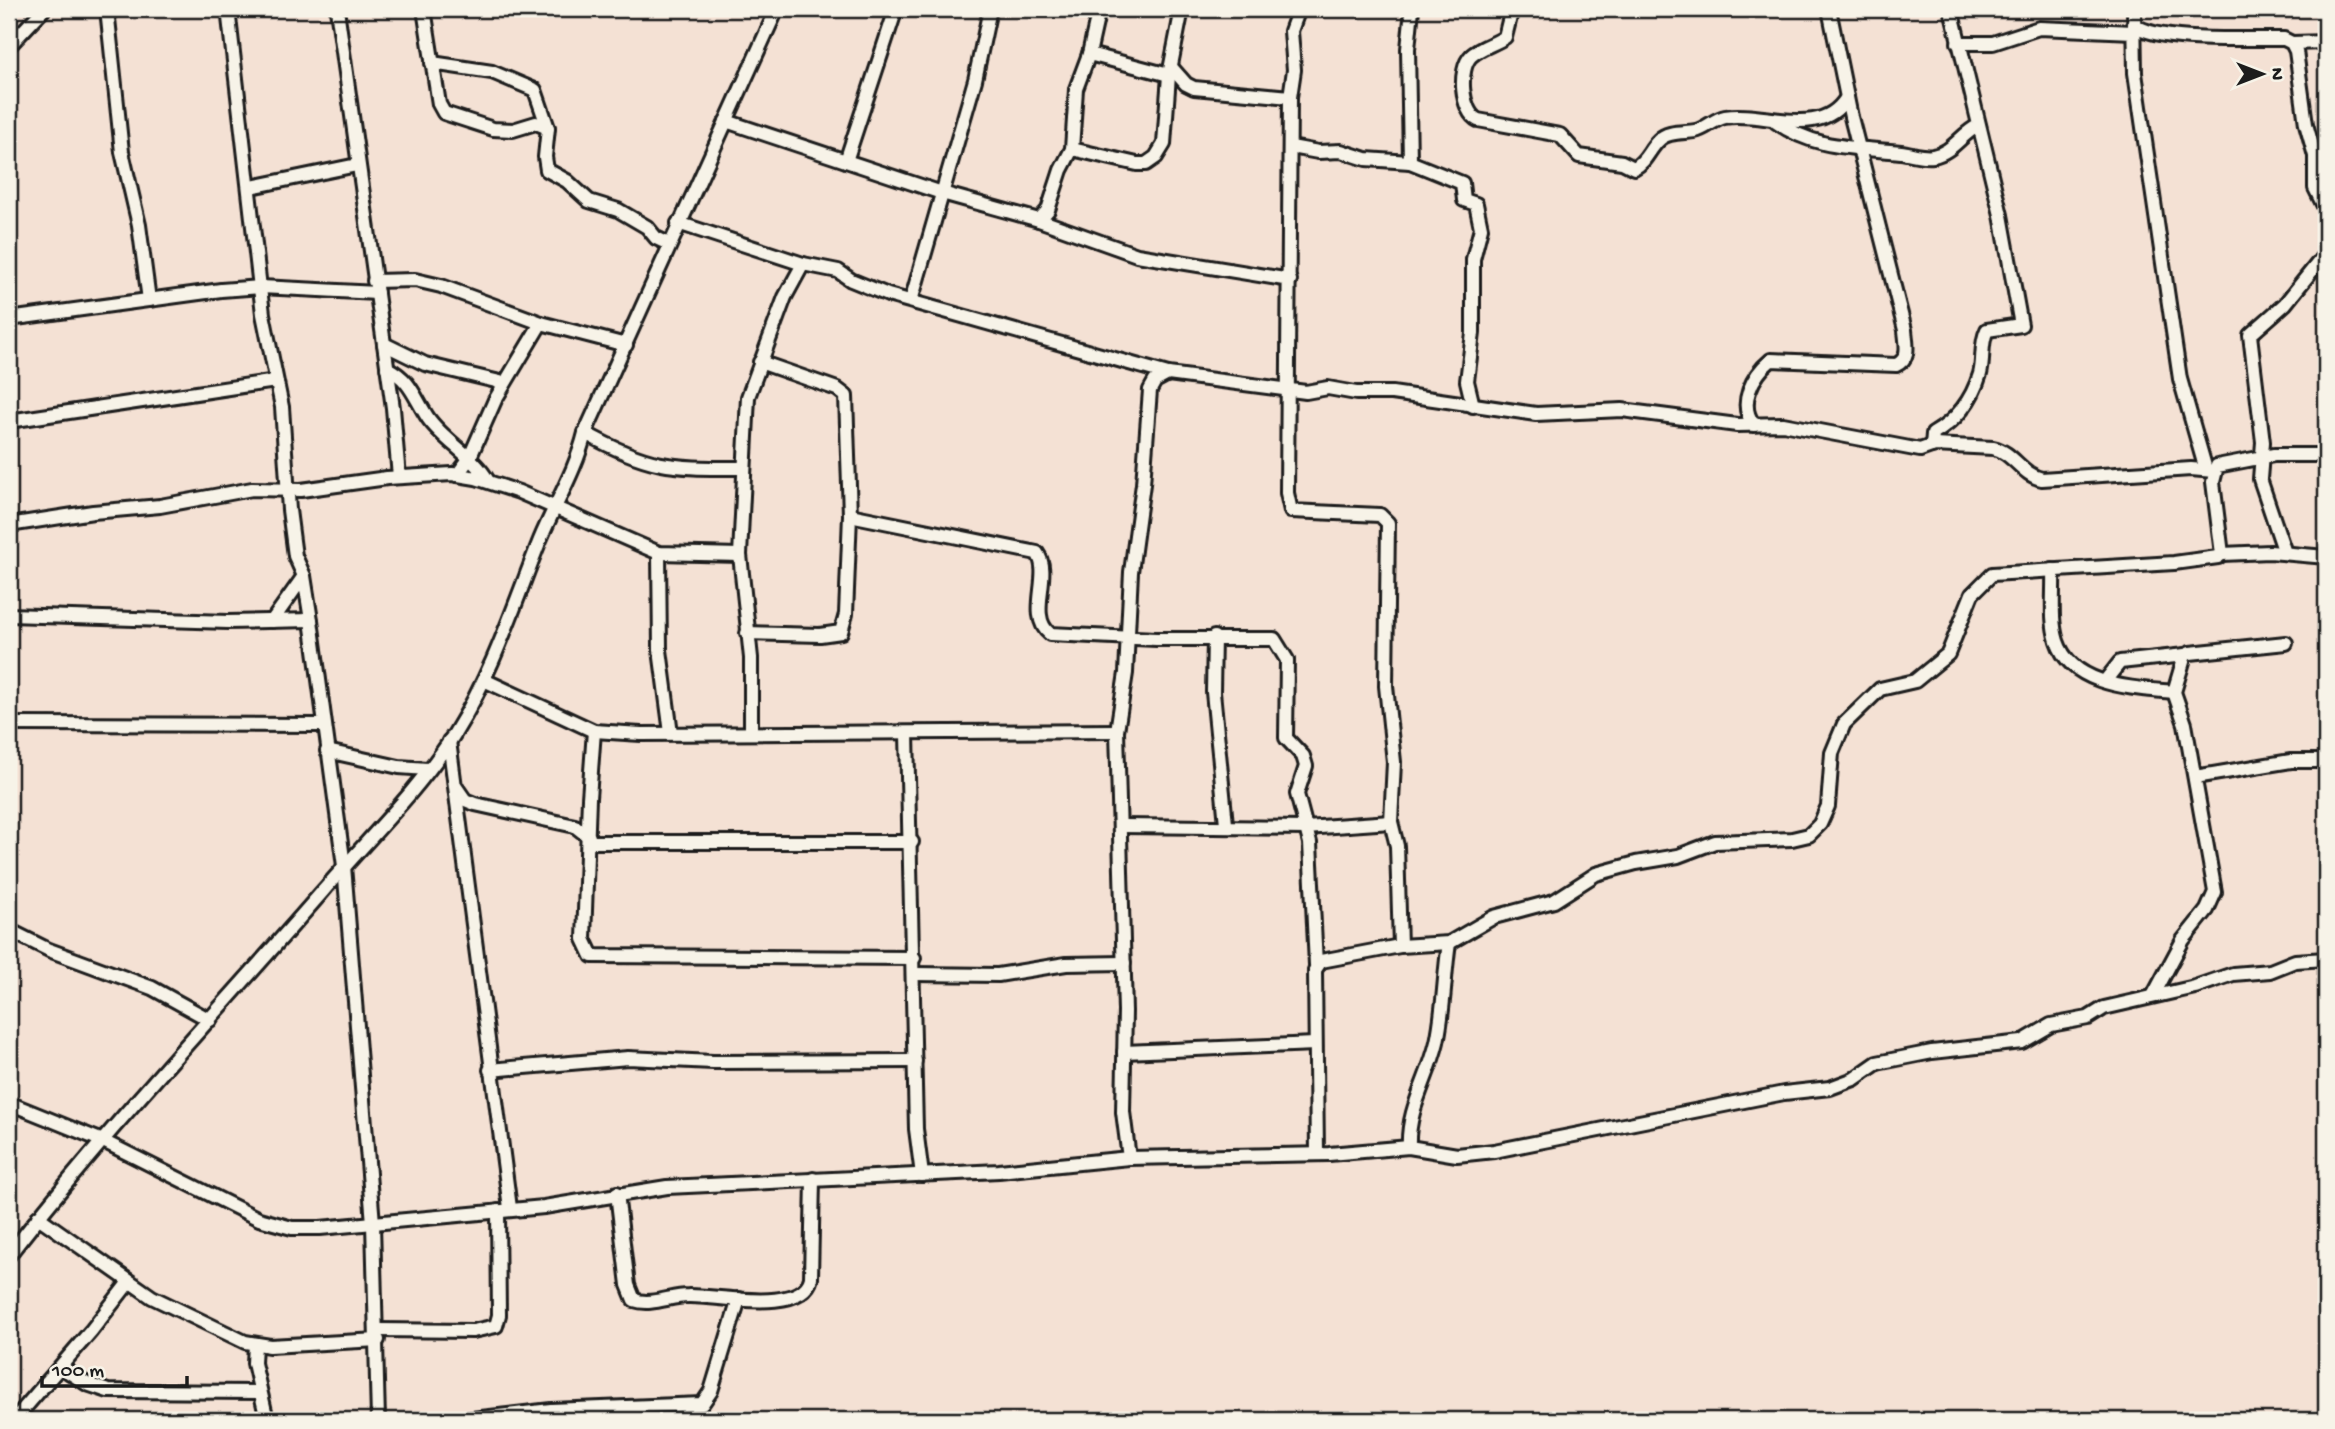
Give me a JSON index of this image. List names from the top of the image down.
{
  "scale_bar": "100 m",
  "north": "right"
}
